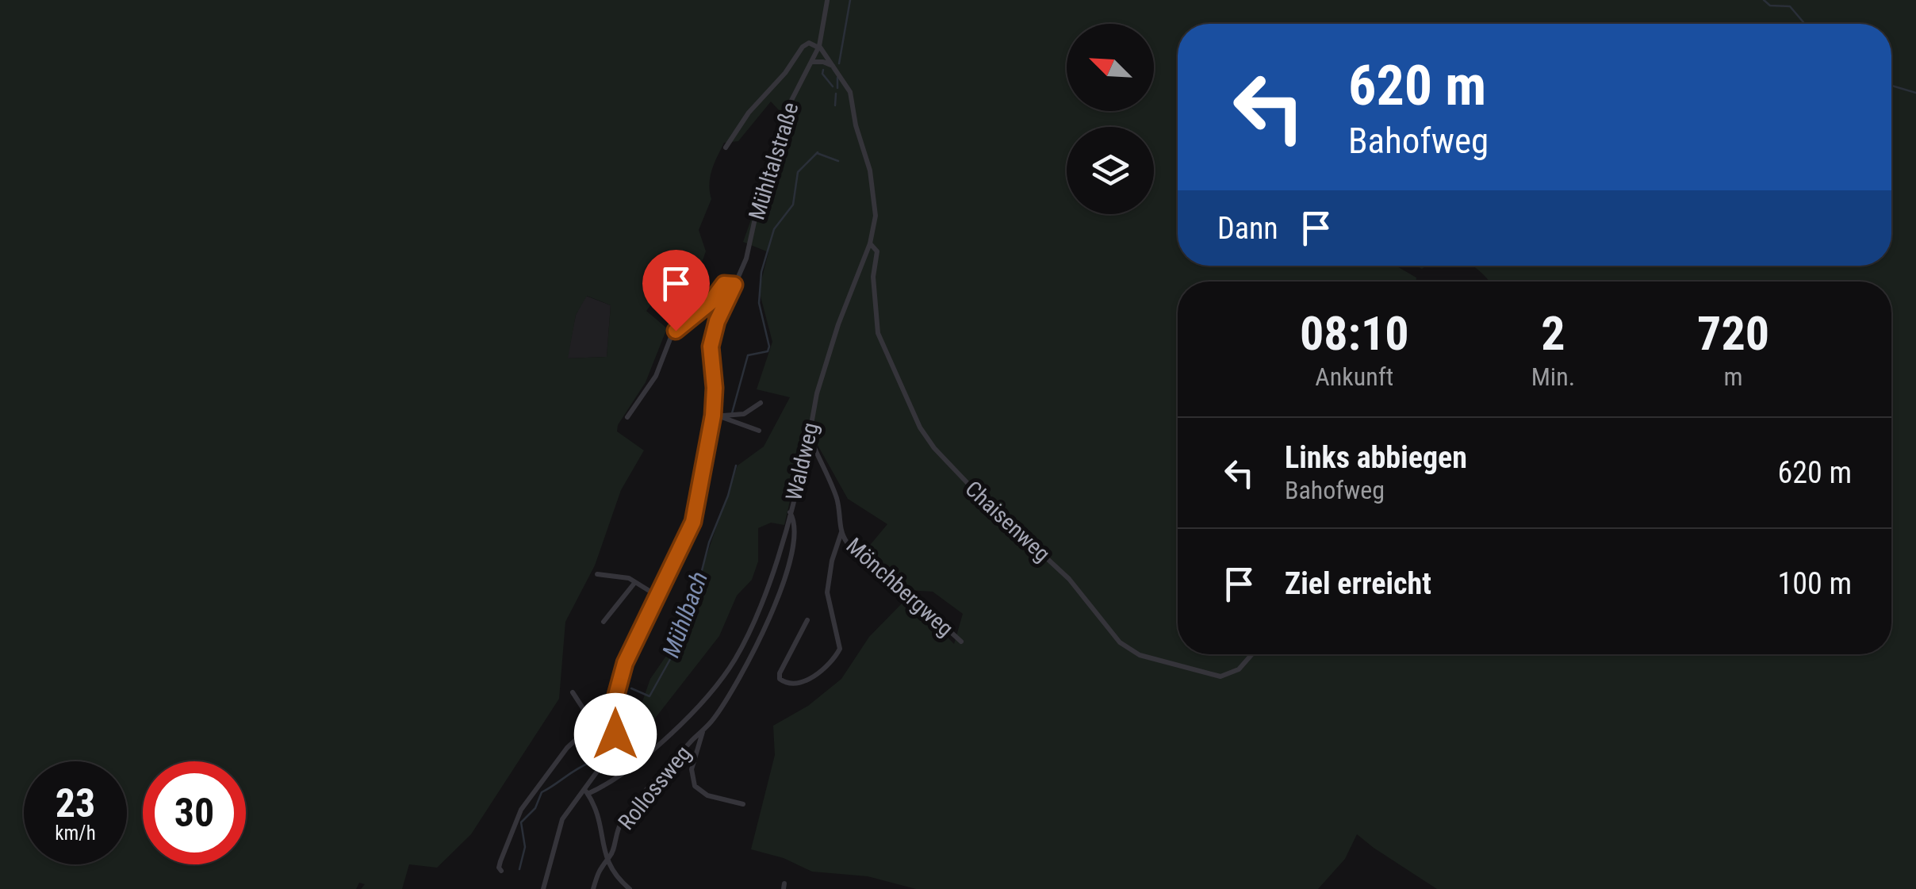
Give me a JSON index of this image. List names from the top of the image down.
{
  "streets": {
    "street": [
      "Mühltalstraße",
      "Waldweg",
      "Chaisenweg",
      "Mönchbergweg",
      "Rollossweg"
    ]
  },
  "crossings": [
    ["Mühltalstraße", "Waldweg"],
    ["Waldweg", "Chaisenweg"],
    ["Waldweg", "Mönchbergweg"]
  ],
  "water": ["Mühlbach"],
  "north": "top left",
  "page": {
    "turn": ["620 m", "Bahofweg"],
    "then": "Dann",
    "eta": [
      "08:10",
      "Ankunft",
      "2",
      "Min.",
      "720",
      "m"
    ],
    "list": [
      {
        "name": "Links abbiegen",
        "note": "Bahofweg",
        "value": "620 m"
      },
      {
        "name": "Ziel erreicht",
        "value": "100 m"
      }
    ],
    "speed": "23 km/h",
    "limit": "30"
  }
}
